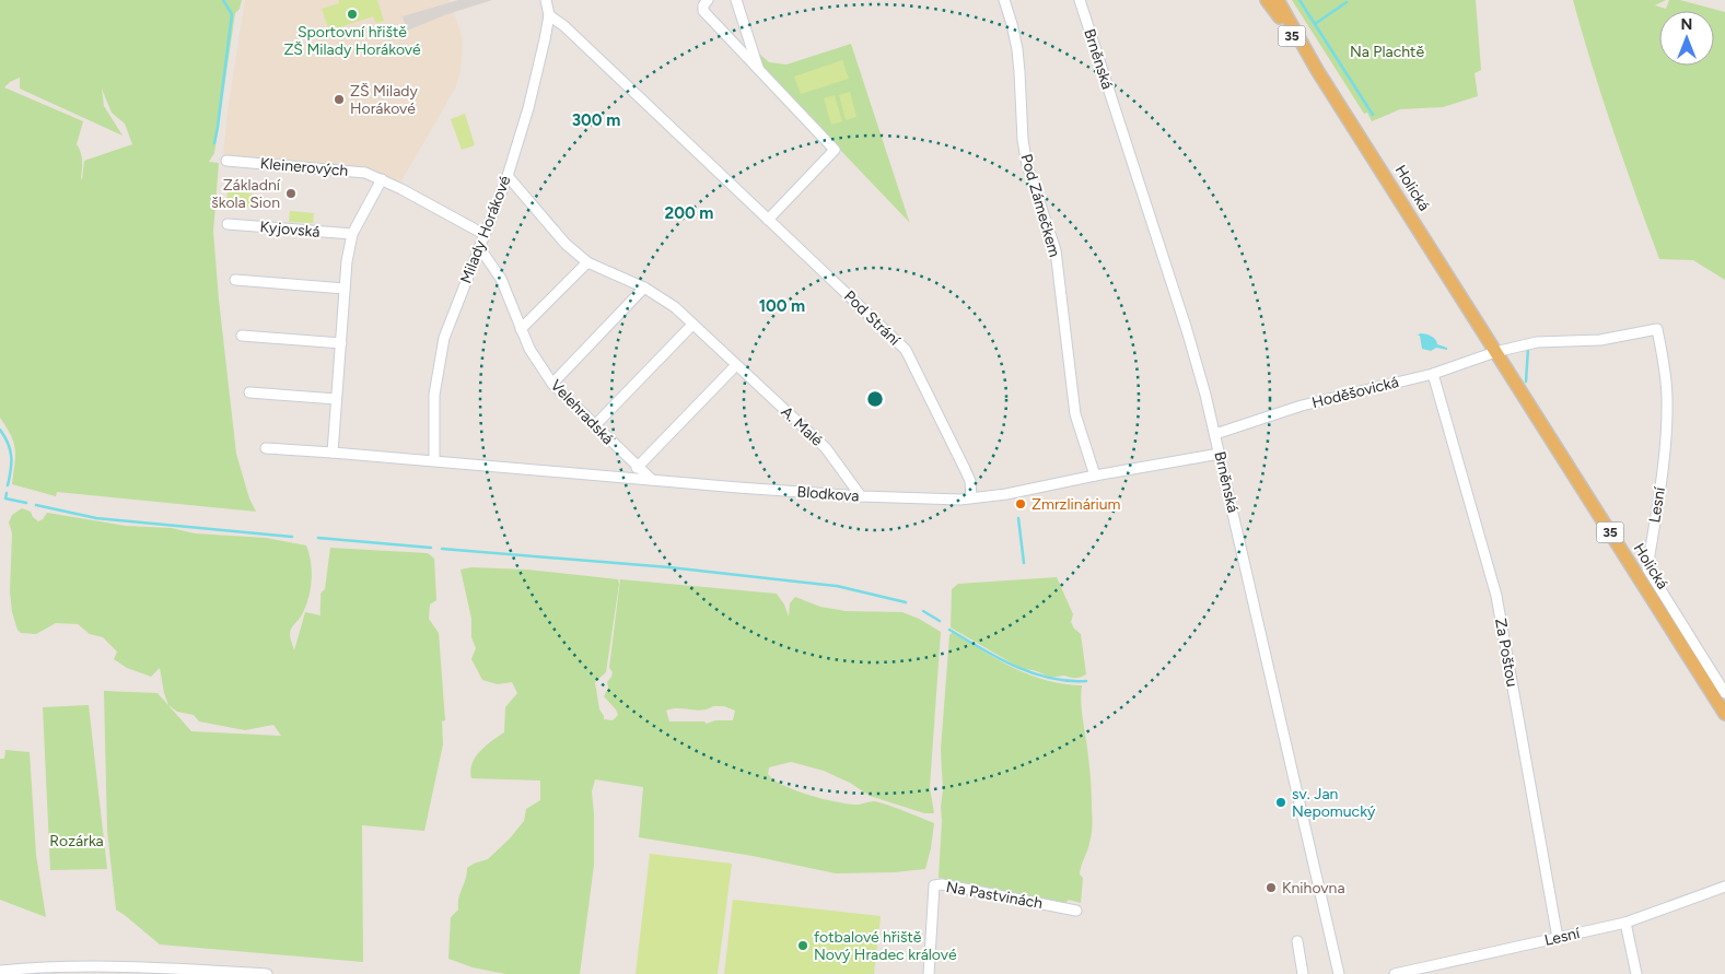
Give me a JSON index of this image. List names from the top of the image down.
{
  "streets": {
    "main road": ["35", "Holická"],
    "street": [
      "Brněnská",
      "Kleinerových",
      "Pod Zámečkem",
      "Kyjovská",
      "Milady Horákové",
      "Pod Strání",
      "Hoděšovická",
      "Velehradská",
      "A. Malé",
      "Blodkova",
      "Lesní",
      "Za Poštou",
      "Na Pastvinách"
    ]
  },
  "crossings": [
    ["Brněnská", "Hoděšovická"],
    ["Brněnská", "Blodkova"],
    ["Holická", "Hoděšovická"],
    ["Holická", "Lesní"],
    ["Pod Zámečkem", "Blodkova"],
    ["Milady Horákové", "Pod Strání"],
    ["Milady Horákové", "Velehradská"],
    ["Milady Horákové", "A. Malé"],
    ["Milady Horákové", "Blodkova"],
    ["Pod Strání", "Blodkova"],
    ["Hoděšovická", "Lesní"],
    ["Hoděšovická", "Za Poštou"],
    ["Velehradská", "Blodkova"],
    ["A. Malé", "Blodkova"],
    ["Lesní", "Za Poštou"]
  ],
  "parks": ["Na Plachtě", "Rozárka"],
  "places": [
    "Sportovní hřiště ZŠ Milady Horákové",
    "ZŠ Milady Horákové",
    "Základní škola Sion",
    "Zmrzlinárium",
    "sv. Jan Nepomucký",
    "Knihovna",
    "fotbalové hřiště Nový Hradec králové"
  ],
  "north": "top",
  "rings": ["300 m", "200 m", "100 m"]
}
